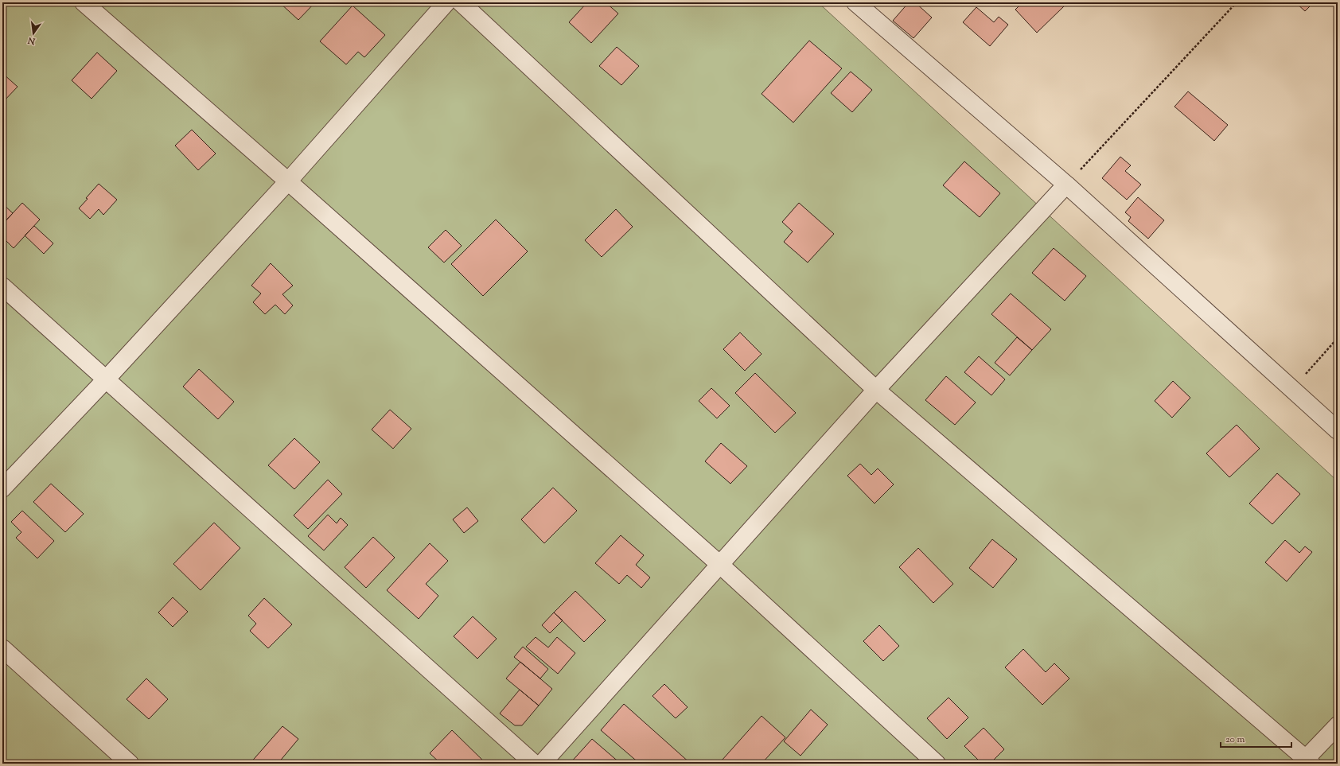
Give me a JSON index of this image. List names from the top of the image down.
{
  "scale_bar": "20 m",
  "north": "bottom"
}
